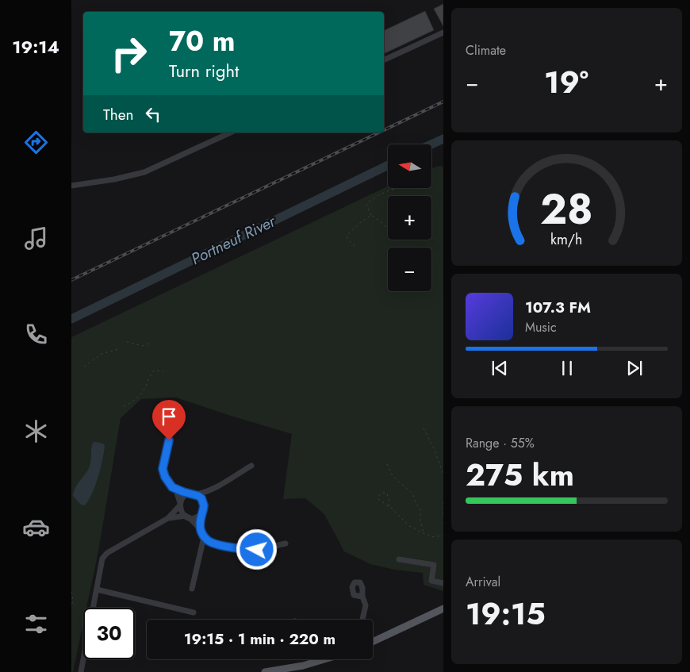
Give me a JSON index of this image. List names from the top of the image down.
{
  "water": ["Portneuf River"],
  "north": "left",
  "page": {
    "tabs": "19:14",
    "tile": [
      "Climate",
      ["Range · 55%", "275 km"],
      ["Arrival", "19:15"]
    ],
    "turn": ["70 m", "Turn right"],
    "heat": ["−", "19°", "+"],
    "then": "Then",
    "map_buttons": ["+", "−"],
    "song": ["107.3 FM", "Music"],
    "limit": "30",
    "trip": "19:15 · 1 min · 220 m",
    "gauge": ["28", "km/h"]
  }
}
